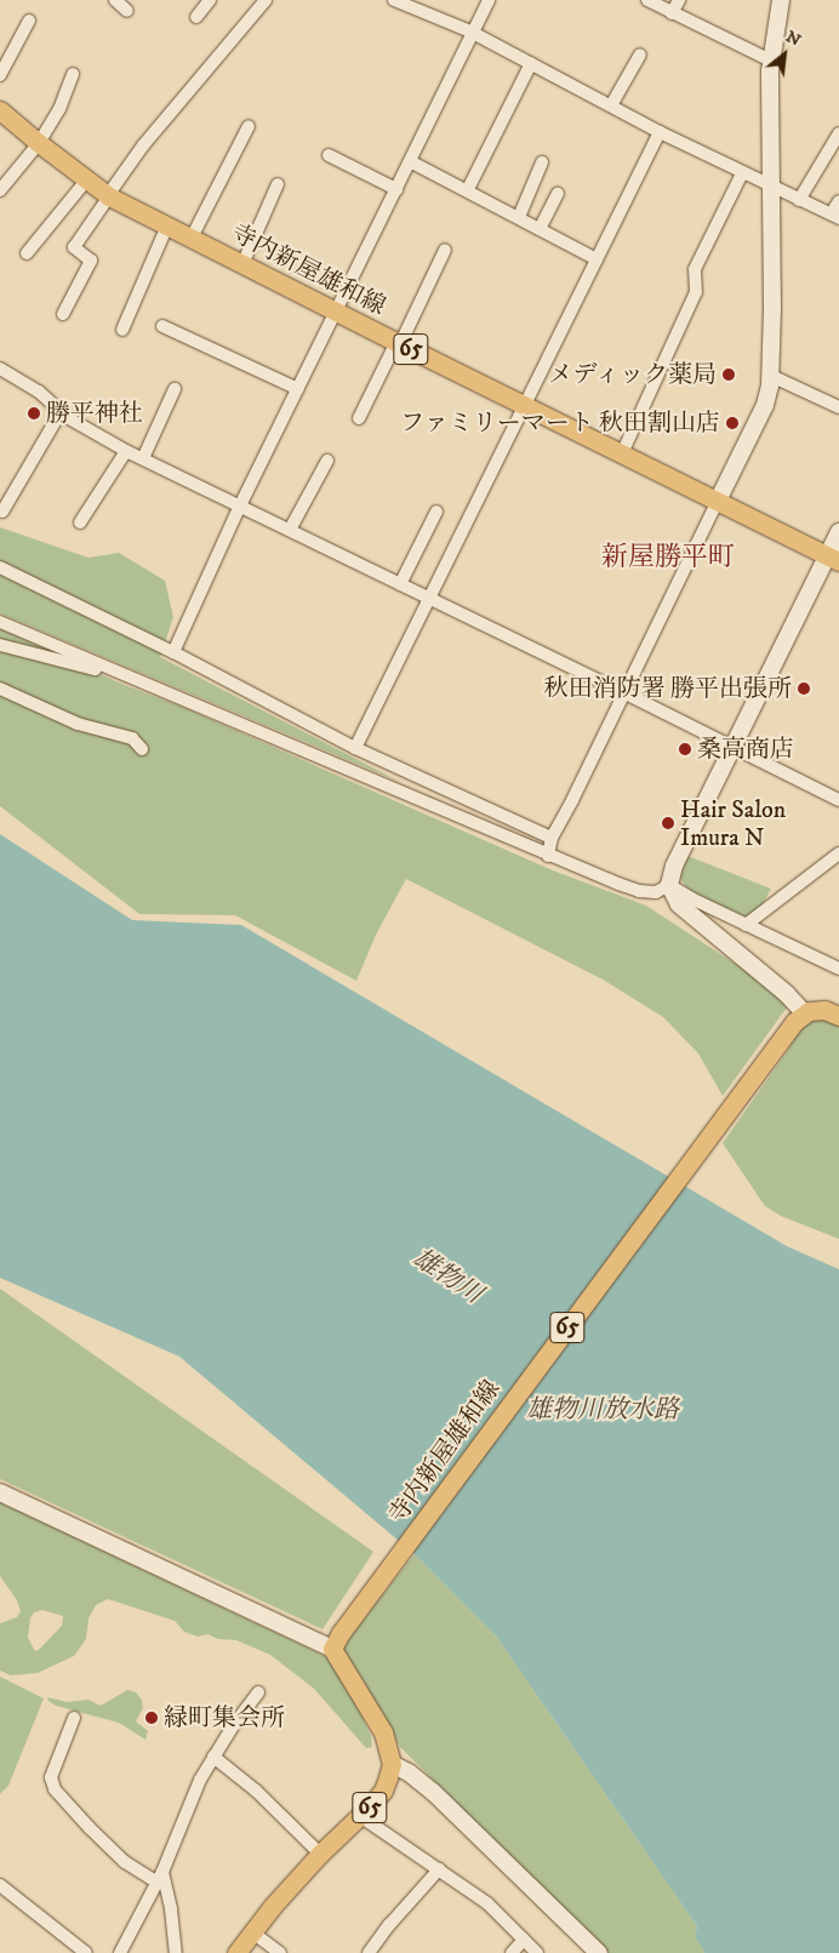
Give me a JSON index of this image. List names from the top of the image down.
{
  "streets": {
    "main road": ["寺内新屋雄和線", "65"]
  },
  "crossings": [
    ["寺内新屋雄和線", "65"]
  ],
  "districts": ["新屋勝平町"],
  "water": ["雄物川", "雄物川放水路"],
  "places": [
    "メディック薬局",
    "勝平神社",
    "ファミリーマート 秋田割山店",
    "秋田消防署 勝平出張所",
    "桑高商店",
    "Hair Salon Imura N",
    "緑町集会所"
  ],
  "north": "top right"
}
